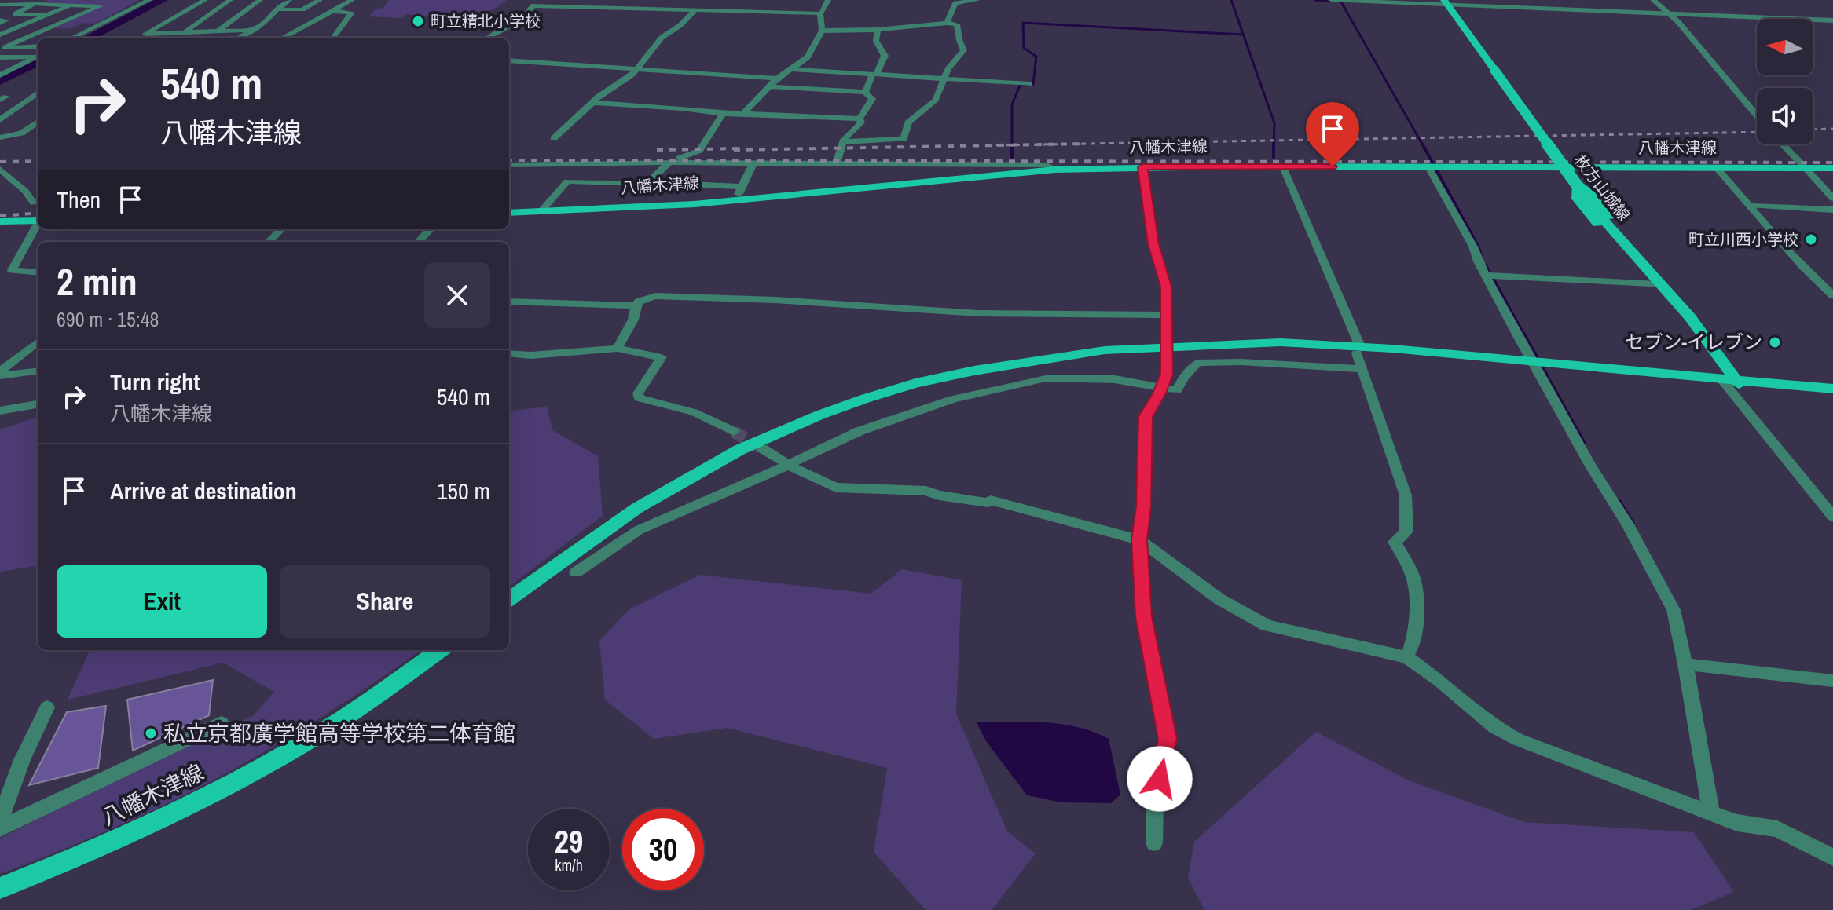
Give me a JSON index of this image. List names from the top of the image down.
{
  "streets": {
    "main road": ["八幡木津線", "枚方山城線"]
  },
  "places": [
    "町立精北小学校",
    "町立川西小学校",
    "セブン-イレブン",
    "私立京都廣学館高等学校第二体育館"
  ],
  "north": "left",
  "page": {
    "turn": ["540 m", "八幡木津線"],
    "then": "Then",
    "heading": ["2 min", "690 m · 15:48"],
    "list": [
      {
        "name": "Turn right",
        "note": "八幡木津線",
        "value": "540 m"
      },
      {
        "name": "Arrive at destination",
        "value": "150 m"
      }
    ],
    "buttons": ["Exit", "Share"],
    "speed": "29 km/h",
    "limit": "30"
  }
}
